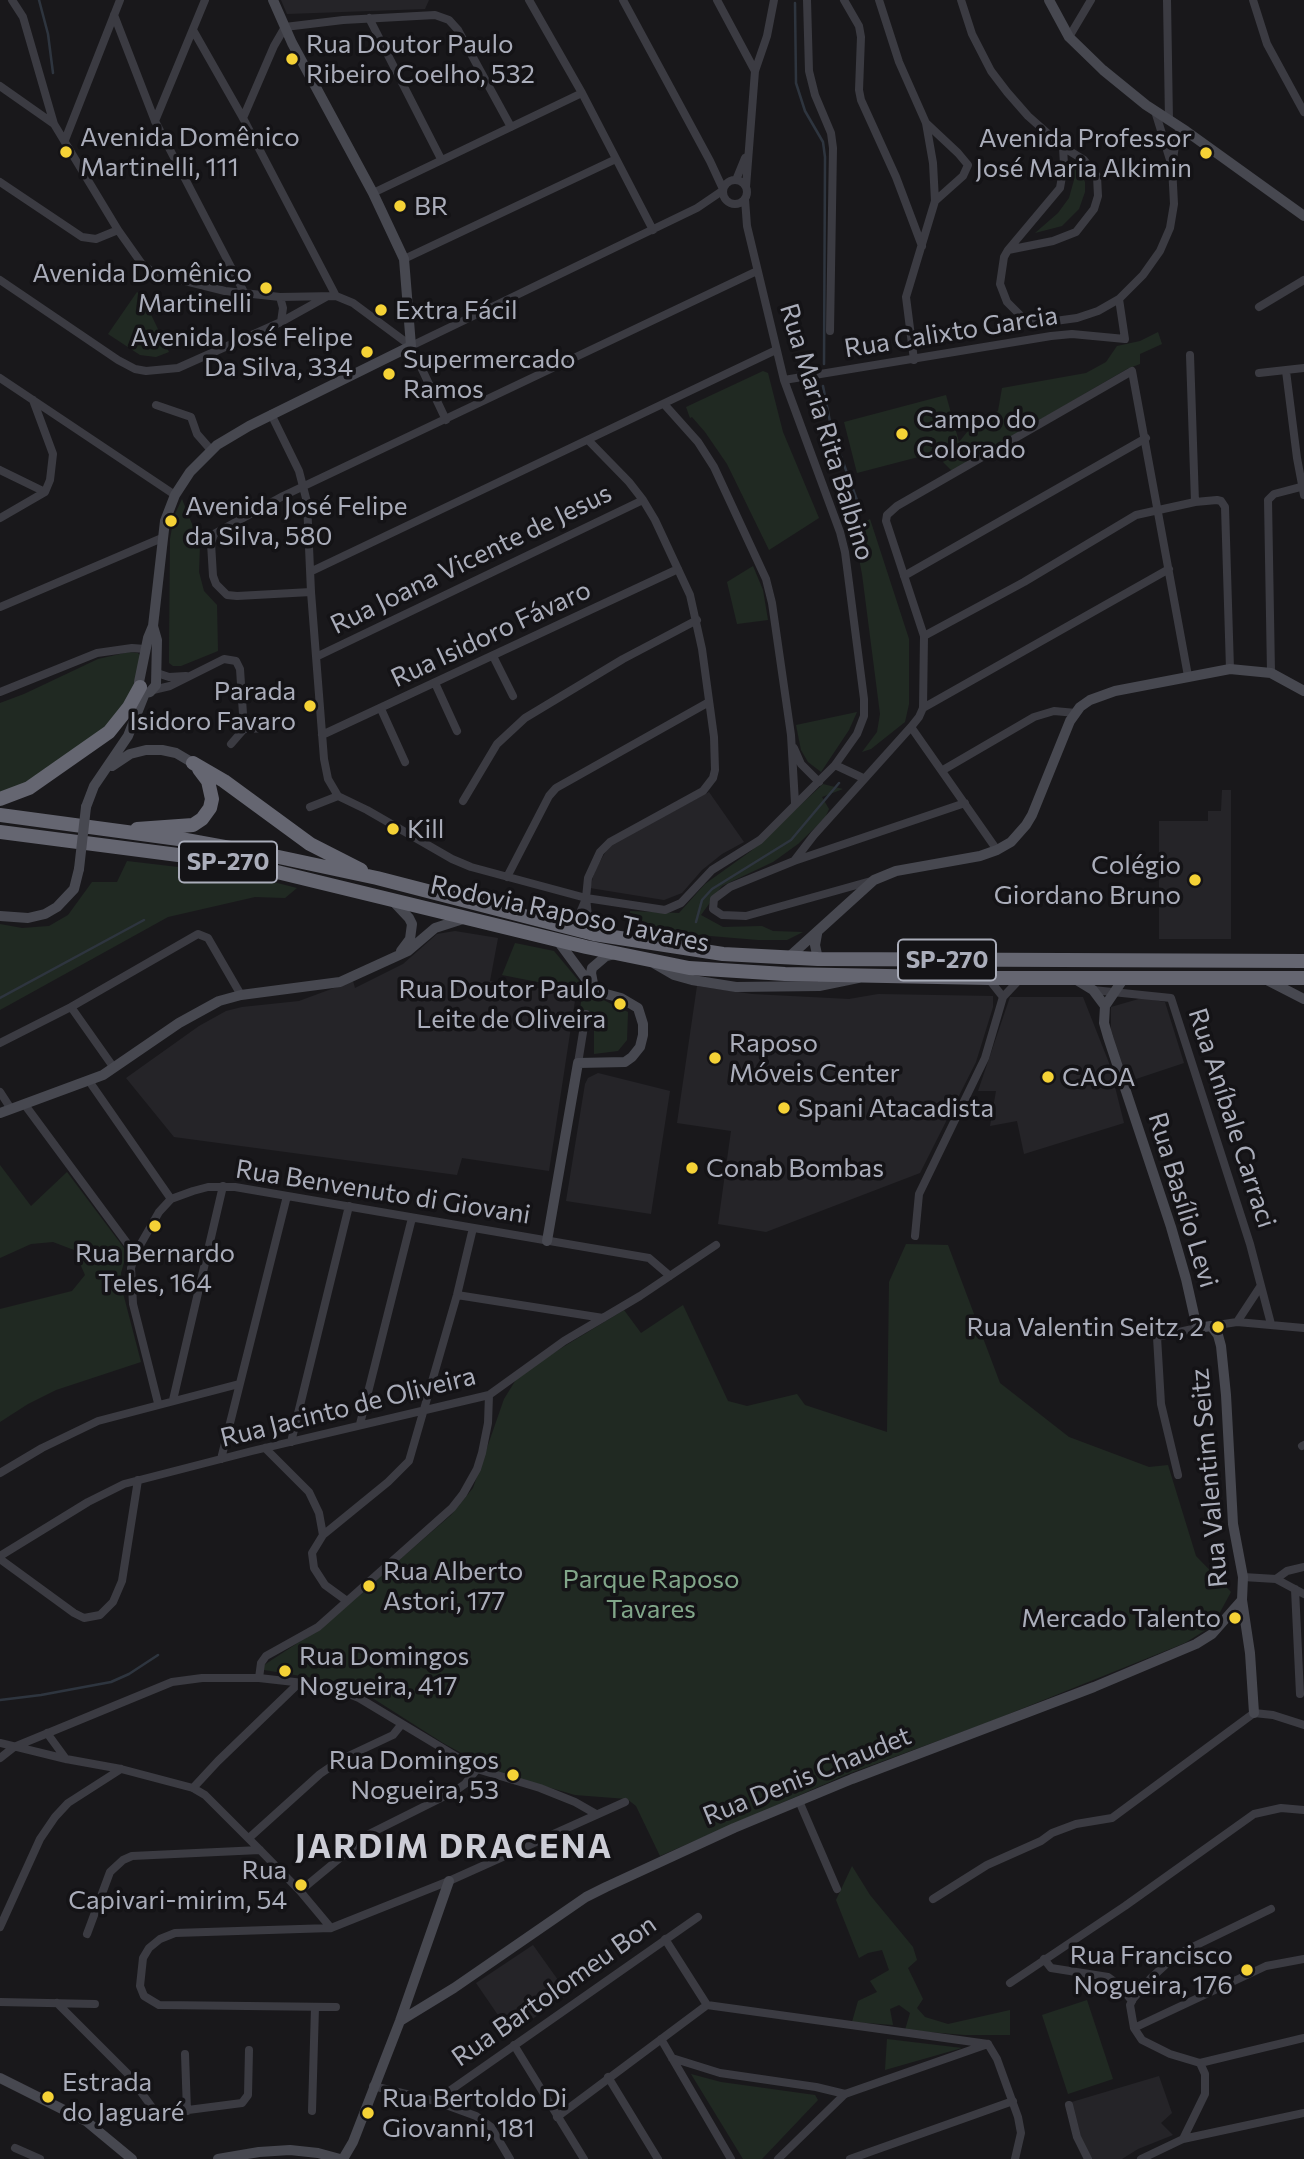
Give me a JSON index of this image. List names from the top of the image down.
{
  "streets": {
    "highway": ["SP-270", "Rodovia Raposo Tavares"],
    "street": [
      "Rua Calixto Garcia",
      "Rua Maria Rita Balbino",
      "Rua Joana Vicente de Jesus",
      "Rua Isidoro Fávaro",
      "Rua Aníbale Carraci",
      "Rua Benvenuto di Giovani",
      "Rua Basílio Levi",
      "Rua Jacinto de Oliveira",
      "Rua Valentim Seitz",
      "Rua Denis Chaudet",
      "Rua Bartolomeu Bon"
    ]
  },
  "crossings": [
    ["Rua Calixto Garcia", "Rua Maria Rita Balbino"],
    ["Rua Benvenuto di Giovani", "Rua Jacinto de Oliveira"],
    ["Rua Valentim Seitz", "Rua Denis Chaudet"]
  ],
  "districts": ["JARDIM DRACENA"],
  "parks": ["Parque Raposo Tavares"],
  "places": [
    "Rua Doutor Paulo Ribeiro Coelho, 532",
    "Avenida Domênico Martinelli, 111",
    "Avenida Professor José Maria Alkimin",
    "BR",
    "Avenida Domênico Martinelli",
    "Extra Fácil",
    "Avenida José Felipe Da Silva, 334",
    "Supermercado Ramos",
    "Campo do Colorado",
    "Avenida José Felipe da Silva, 580",
    "Parada Isidoro Favaro",
    "Kill",
    "Colégio Giordano Bruno",
    "Rua Doutor Paulo Leite de Oliveira",
    "Raposo Móveis Center",
    "CAOA",
    "Spani Atacadista",
    "Conab Bombas",
    "Rua Bernardo Teles, 164",
    "Rua Valentin Seitz, 2",
    "Rua Alberto Astori, 177",
    "Mercado Talento",
    "Rua Domingos Nogueira, 417",
    "Rua Domingos Nogueira, 53",
    "Rua Capivari-mirim, 54",
    "Rua Francisco Nogueira, 176",
    "Estrada do Jaguaré",
    "Rua Bertoldo Di Giovanni, 181"
  ]
}
